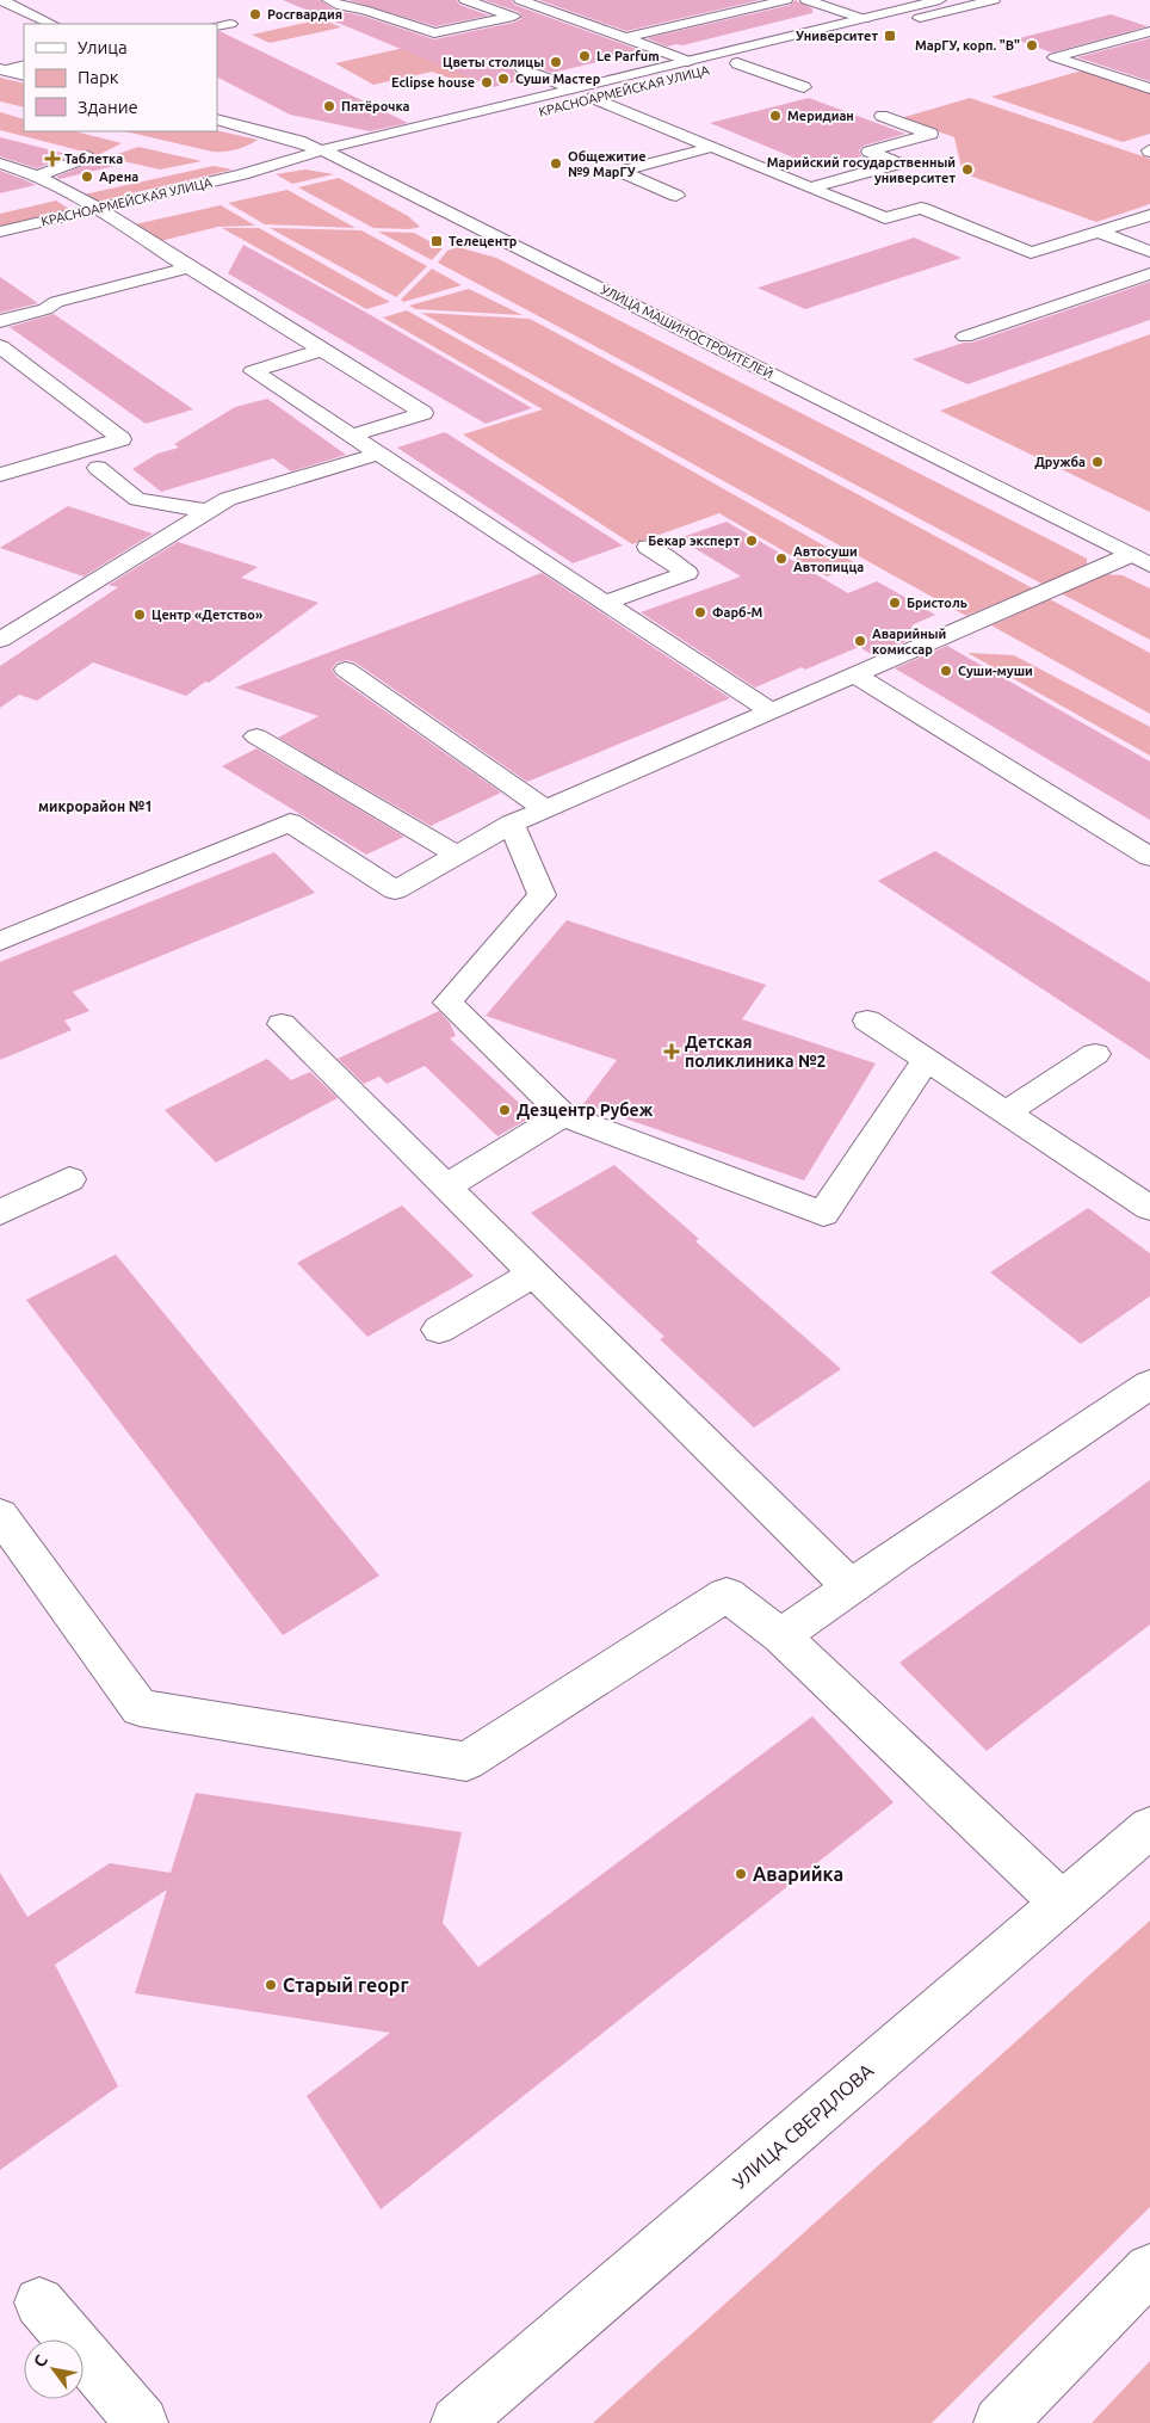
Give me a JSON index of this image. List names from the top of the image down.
{
  "streets": {
    "main road": ["КРАСНОАРМЕЙСКАЯ УЛИЦА", "УЛИЦА МАШИНОСТРОИТЕЛЕЙ", "УЛИЦА СВЕРДЛОВА"]
  },
  "crossings": [
    ["КРАСНОАРМЕЙСКАЯ УЛИЦА", "УЛИЦА МАШИНОСТРОИТЕЛЕЙ"]
  ],
  "districts": ["микрорайон №1"],
  "places": {
    "other": [
      "Росгвардия",
      "МарГУ, корп. \"В\"",
      "Le Parfum",
      "Цветы столицы",
      "Суши Мастер",
      "Eclipse house",
      "Пятёрочка",
      "Меридиан",
      "Общежитие №9 МарГУ",
      "Марийский государственный университет",
      "Арена",
      "Дружба",
      "Бекар эксперт",
      "Автосуши Автопицца",
      "Бристоль",
      "Фарб-М",
      "Центр «Детство»",
      "Аварийный комиссар",
      "Суши-муши",
      "Дезцентр Рубеж",
      "Аварийка",
      "Старый георг"
    ],
    "transit": ["Университет", "Телецентр"],
    "health": ["Таблетка", "Детская поликлиника №2"]
  },
  "legend": ["Улица", "Парк", "Здание"],
  "north": "top left"
}
